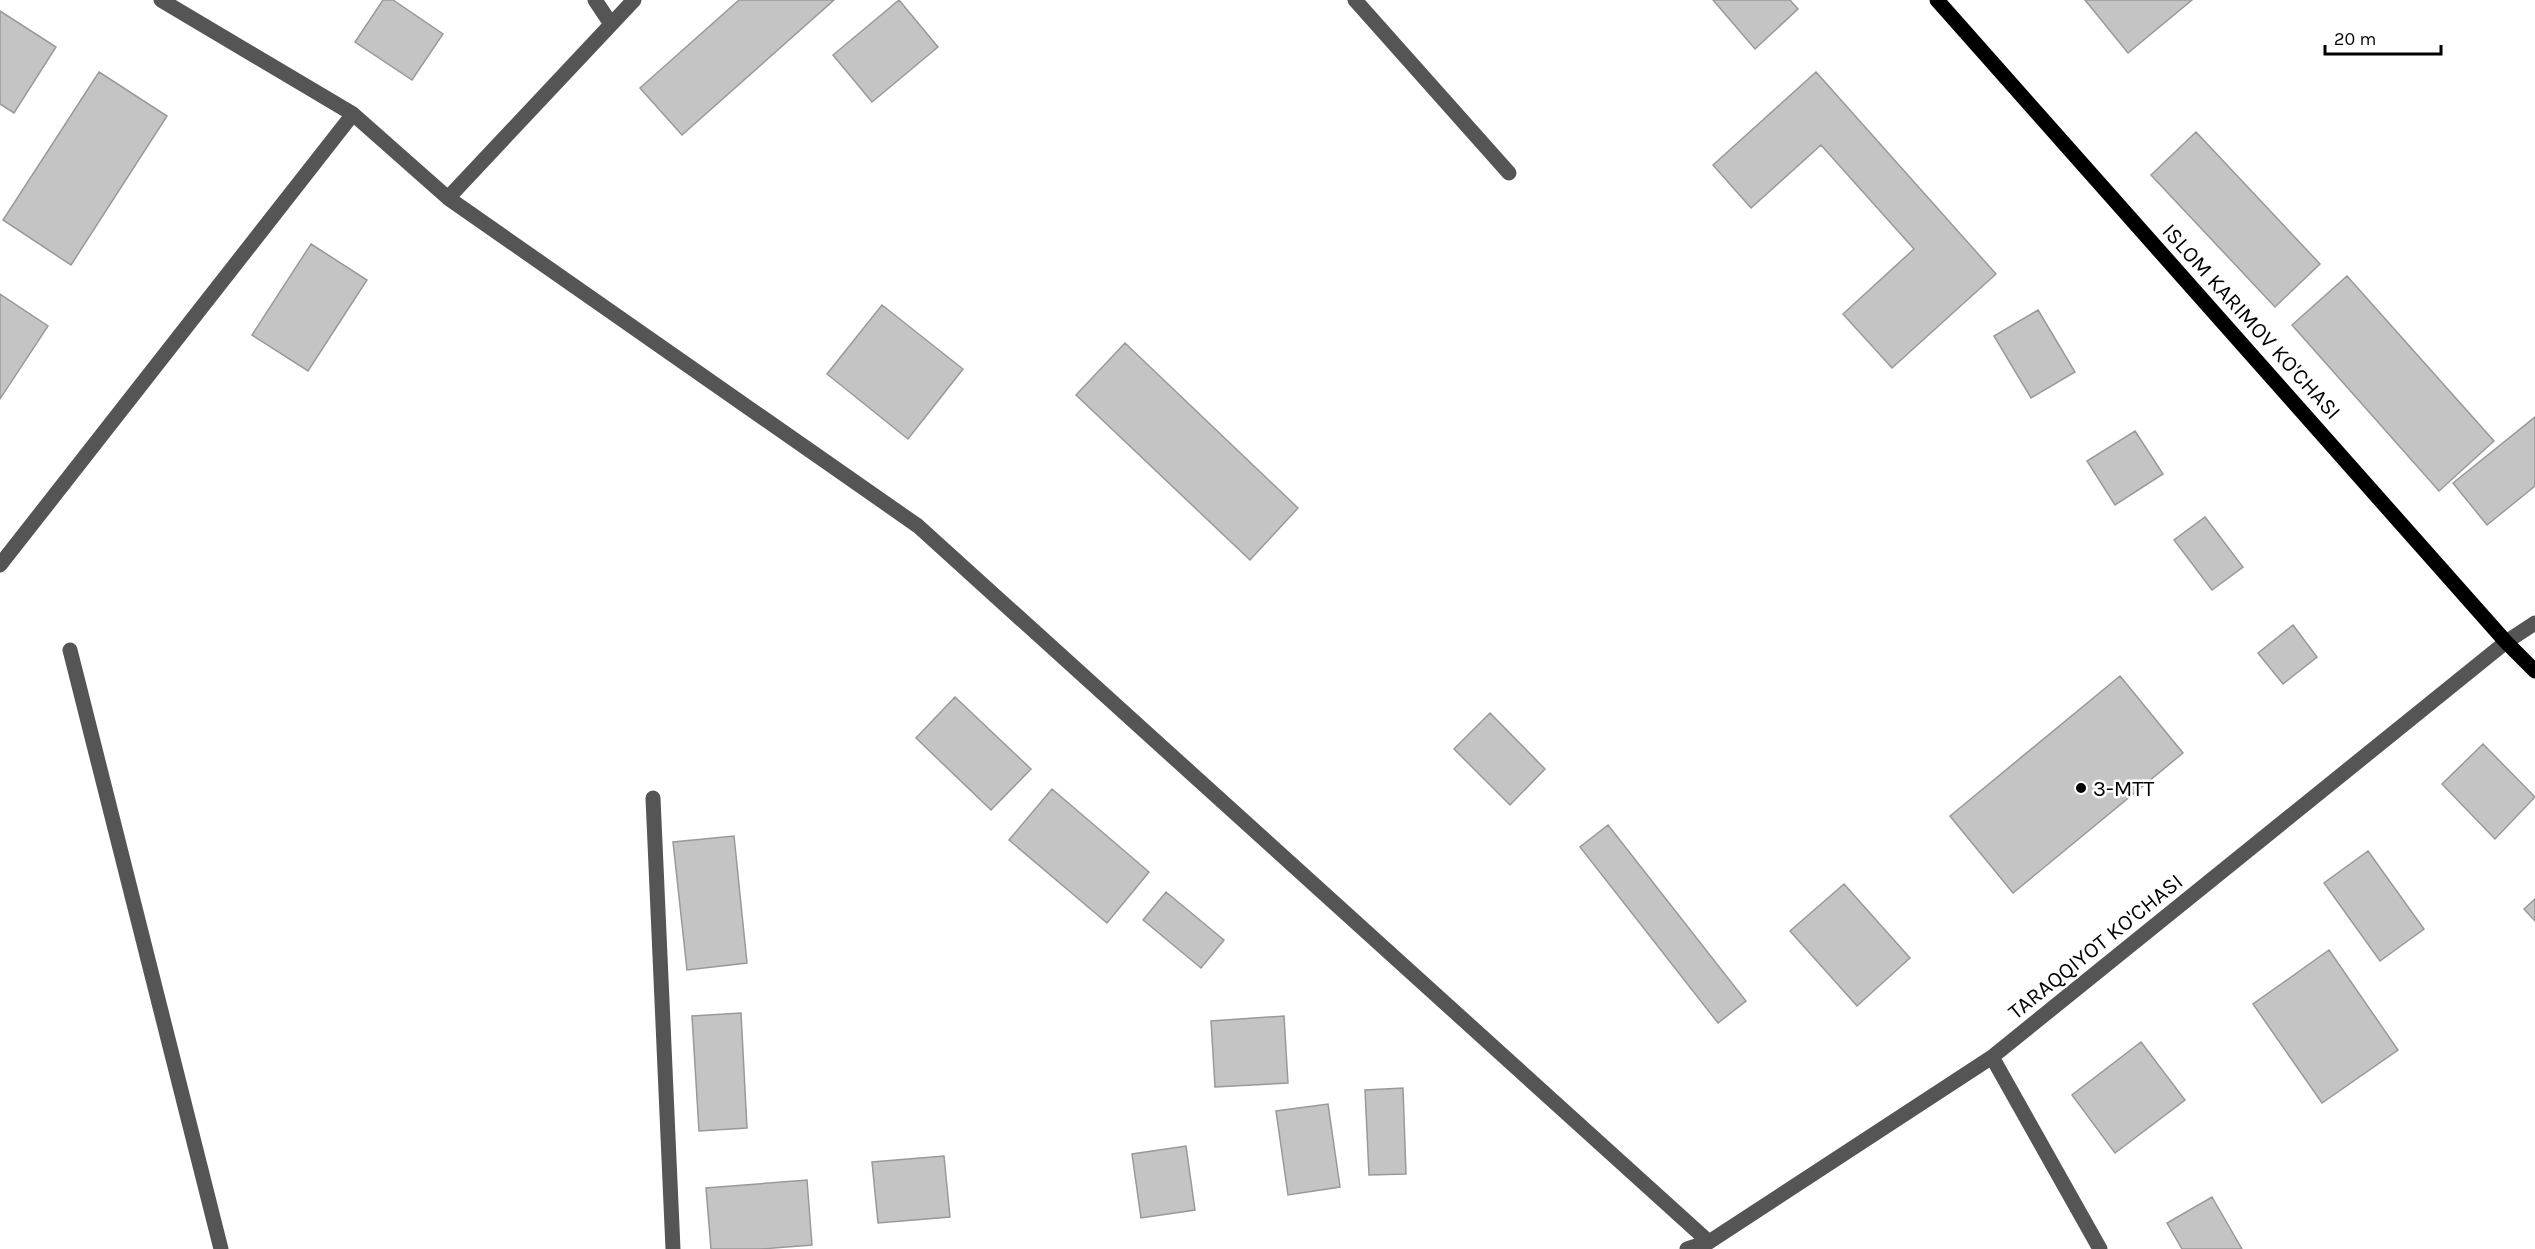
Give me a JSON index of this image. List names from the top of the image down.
{
  "streets": {
    "main road": ["ISLOM KARIMOV KO'CHASI"],
    "street": ["TARAQQIYOT KO'CHASI"]
  },
  "crossings": [
    ["ISLOM KARIMOV KO'CHASI", "TARAQQIYOT KO'CHASI"]
  ],
  "places": ["3-MTT"],
  "scale_bar": "20 m"
}
